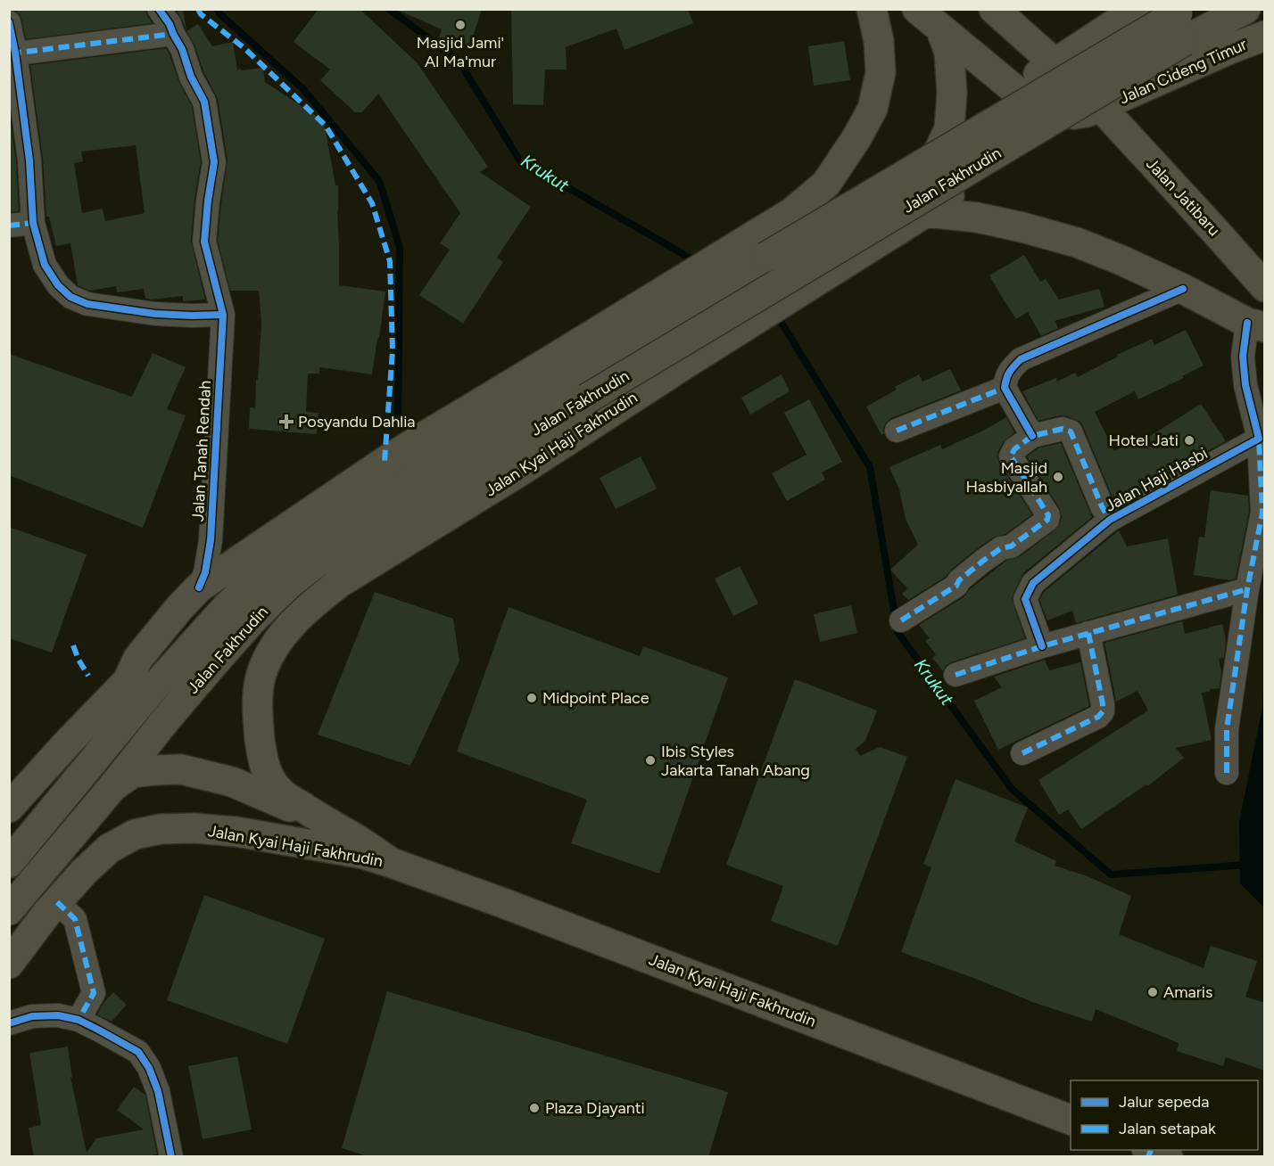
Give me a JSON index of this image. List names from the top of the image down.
{
  "streets": {
    "main road": [
      "Jalan Cideng Timur",
      "Jalan Fakhrudin",
      "Jalan Jatibaru",
      "Jalan Kyai Haji Fakhrudin"
    ],
    "street": ["Jalan Tanah Rendah", "Jalan Haji Hasbi"]
  },
  "crossings": [
    ["Jalan Cideng Timur", "Jalan Jatibaru"],
    ["Jalan Jatibaru", "Jalan Kyai Haji Fakhrudin"]
  ],
  "water": ["Krukut"],
  "places": {
    "other": [
      "Masjid Jami' Al Ma'mur",
      "Hotel Jati",
      "Masjid Hasbiyallah",
      "Midpoint Place",
      "Ibis Styles Jakarta Tanah Abang",
      "Amaris",
      "Plaza Djayanti"
    ],
    "health": ["Posyandu Dahlia"]
  },
  "legend": ["Jalur sepeda", "Jalan setapak"]
}
